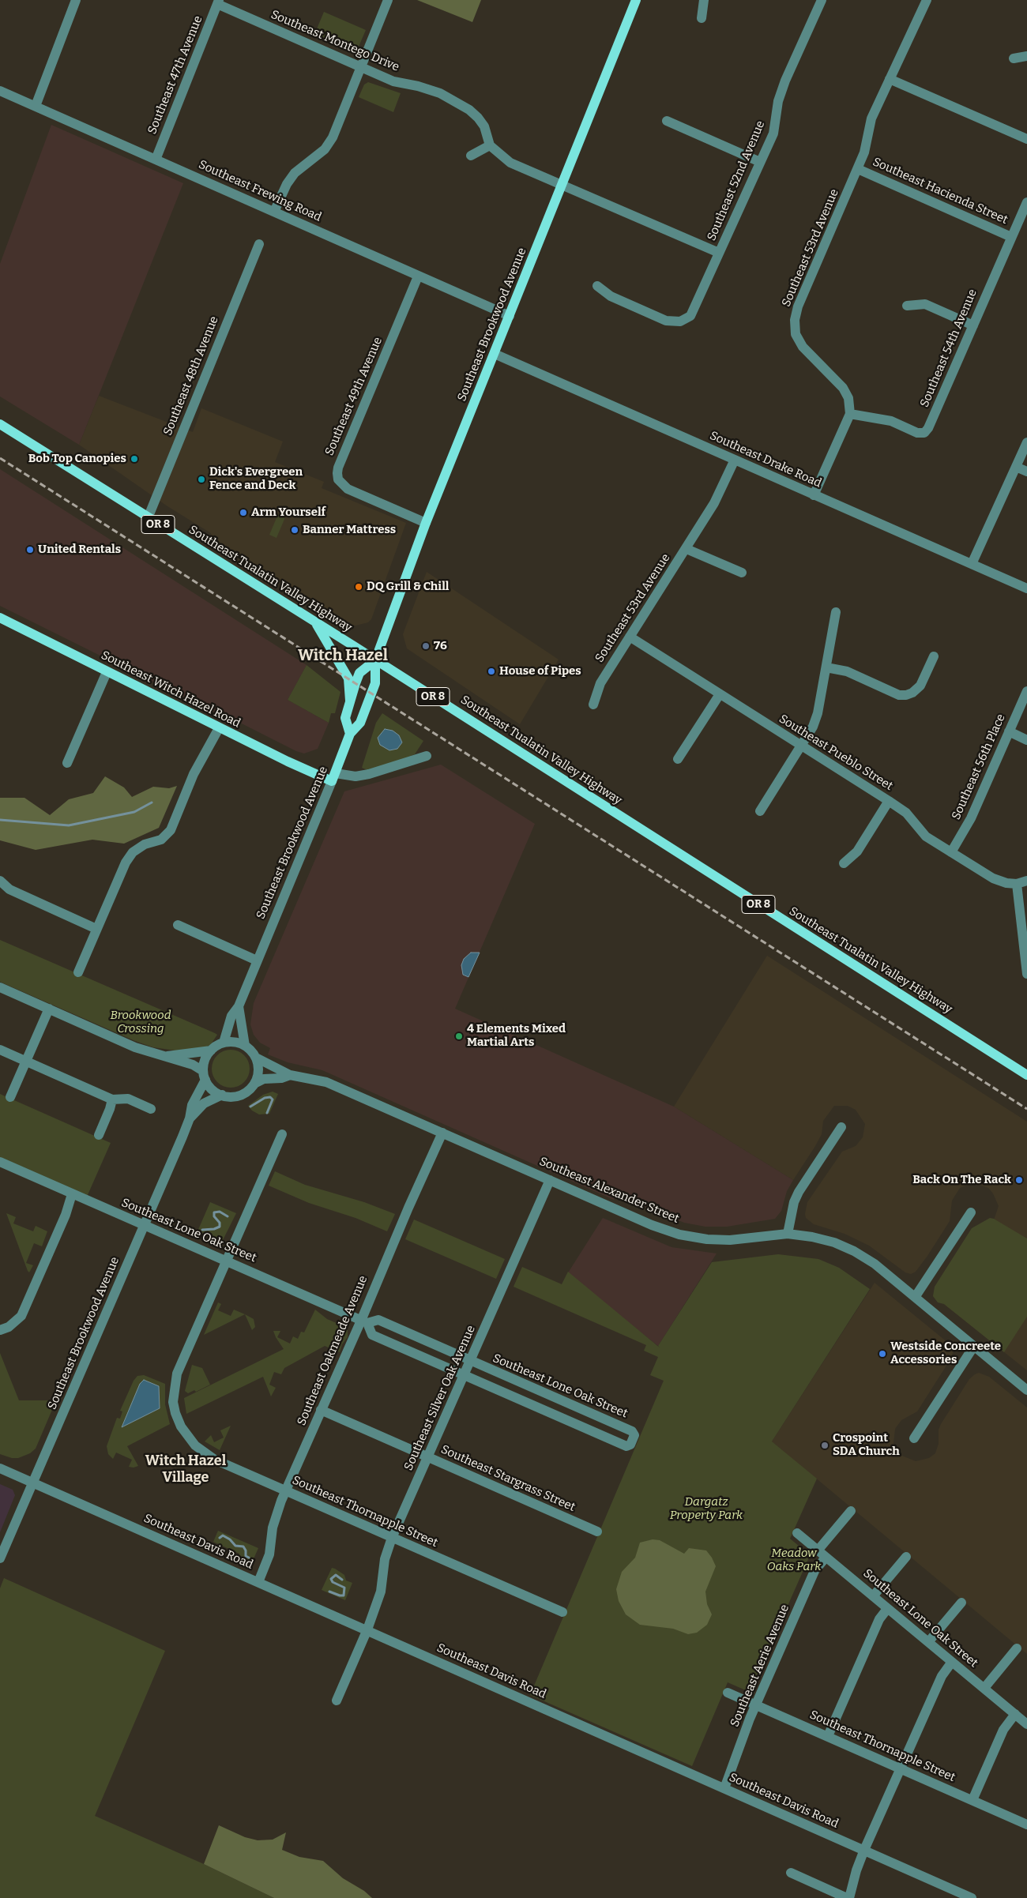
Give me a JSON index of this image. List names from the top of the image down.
{
  "streets": {
    "main road": [
      "Southeast Brookwood Avenue",
      "OR 8",
      "Southeast Tualatin Valley Highway",
      "Southeast Witch Hazel Road"
    ],
    "street": [
      "Southeast Montego Drive",
      "Southeast 47th Avenue",
      "Southeast 52nd Avenue",
      "Southeast Frewing Road",
      "Southeast Hacienda Street",
      "Southeast 53rd Avenue",
      "Southeast 54th Avenue",
      "Southeast 48th Avenue",
      "Southeast 49th Avenue",
      "Southeast Drake Road",
      "Southeast Pueblo Street",
      "Southeast 56th Place",
      "Southeast Alexander Street",
      "Southeast Lone Oak Street",
      "Southeast Oakmeade Avenue",
      "Southeast Silver Oak Avenue",
      "Southeast Stargrass Street",
      "Southeast Thornapple Street",
      "Southeast Davis Road",
      "Southeast Aerie Avenue"
    ]
  },
  "crossings": [
    ["Southeast Montego Drive", "Southeast 47th Avenue"],
    ["Southeast 47th Avenue", "Southeast Frewing Road"],
    ["Southeast Frewing Road", "Southeast Brookwood Avenue"],
    ["Southeast Frewing Road", "Southeast 49th Avenue"],
    ["Southeast Hacienda Street", "Southeast 53rd Avenue"],
    ["Southeast Hacienda Street", "Southeast 54th Avenue"],
    ["Southeast 53rd Avenue", "Southeast 54th Avenue"],
    ["Southeast 53rd Avenue", "Southeast Drake Road"],
    ["Southeast 53rd Avenue", "Southeast Pueblo Street"],
    ["Southeast Brookwood Avenue", "Southeast 49th Avenue"],
    ["Southeast Brookwood Avenue", "Southeast Drake Road"],
    ["Southeast Brookwood Avenue", "Southeast Tualatin Valley Highway"],
    ["Southeast Brookwood Avenue", "Southeast Witch Hazel Road"],
    ["Southeast Brookwood Avenue", "Southeast Alexander Street"],
    ["Southeast Brookwood Avenue", "Southeast Lone Oak Street"],
    ["Southeast Brookwood Avenue", "Southeast Davis Road"],
    ["Southeast 48th Avenue", "Southeast Tualatin Valley Highway"],
    ["Southeast Pueblo Street", "Southeast 56th Place"],
    ["Southeast Alexander Street", "Southeast Oakmeade Avenue"],
    ["Southeast Alexander Street", "Southeast Silver Oak Avenue"],
    ["Southeast Lone Oak Street", "Southeast Oakmeade Avenue"],
    ["Southeast Lone Oak Street", "Southeast Silver Oak Avenue"],
    ["Southeast Lone Oak Street", "Southeast Thornapple Street"],
    ["Southeast Lone Oak Street", "Southeast Aerie Avenue"],
    ["Southeast Oakmeade Avenue", "Southeast Stargrass Street"],
    ["Southeast Oakmeade Avenue", "Southeast Thornapple Street"],
    ["Southeast Oakmeade Avenue", "Southeast Davis Road"],
    ["Southeast Silver Oak Avenue", "Southeast Stargrass Street"],
    ["Southeast Silver Oak Avenue", "Southeast Thornapple Street"],
    ["Southeast Silver Oak Avenue", "Southeast Davis Road"],
    ["Southeast Thornapple Street", "Southeast Aerie Avenue"],
    ["Southeast Davis Road", "Southeast Aerie Avenue"]
  ],
  "districts": ["Witch Hazel", "Witch Hazel Village"],
  "parks": ["Brookwood Crossing", "Dargatz Property Park", "Meadow Oaks Park"],
  "places": [
    "Bob Top Canopies",
    "Dick's Evergreen Fence and Deck",
    "Arm Yourself",
    "Banner Mattress",
    "United Rentals",
    "DQ Grill & Chill",
    "76",
    "House of Pipes",
    "4 Elements Mixed Martial Arts",
    "Back On The Rack",
    "Westside Concreete Accessories",
    "Crospoint SDA Church"
  ]
}
